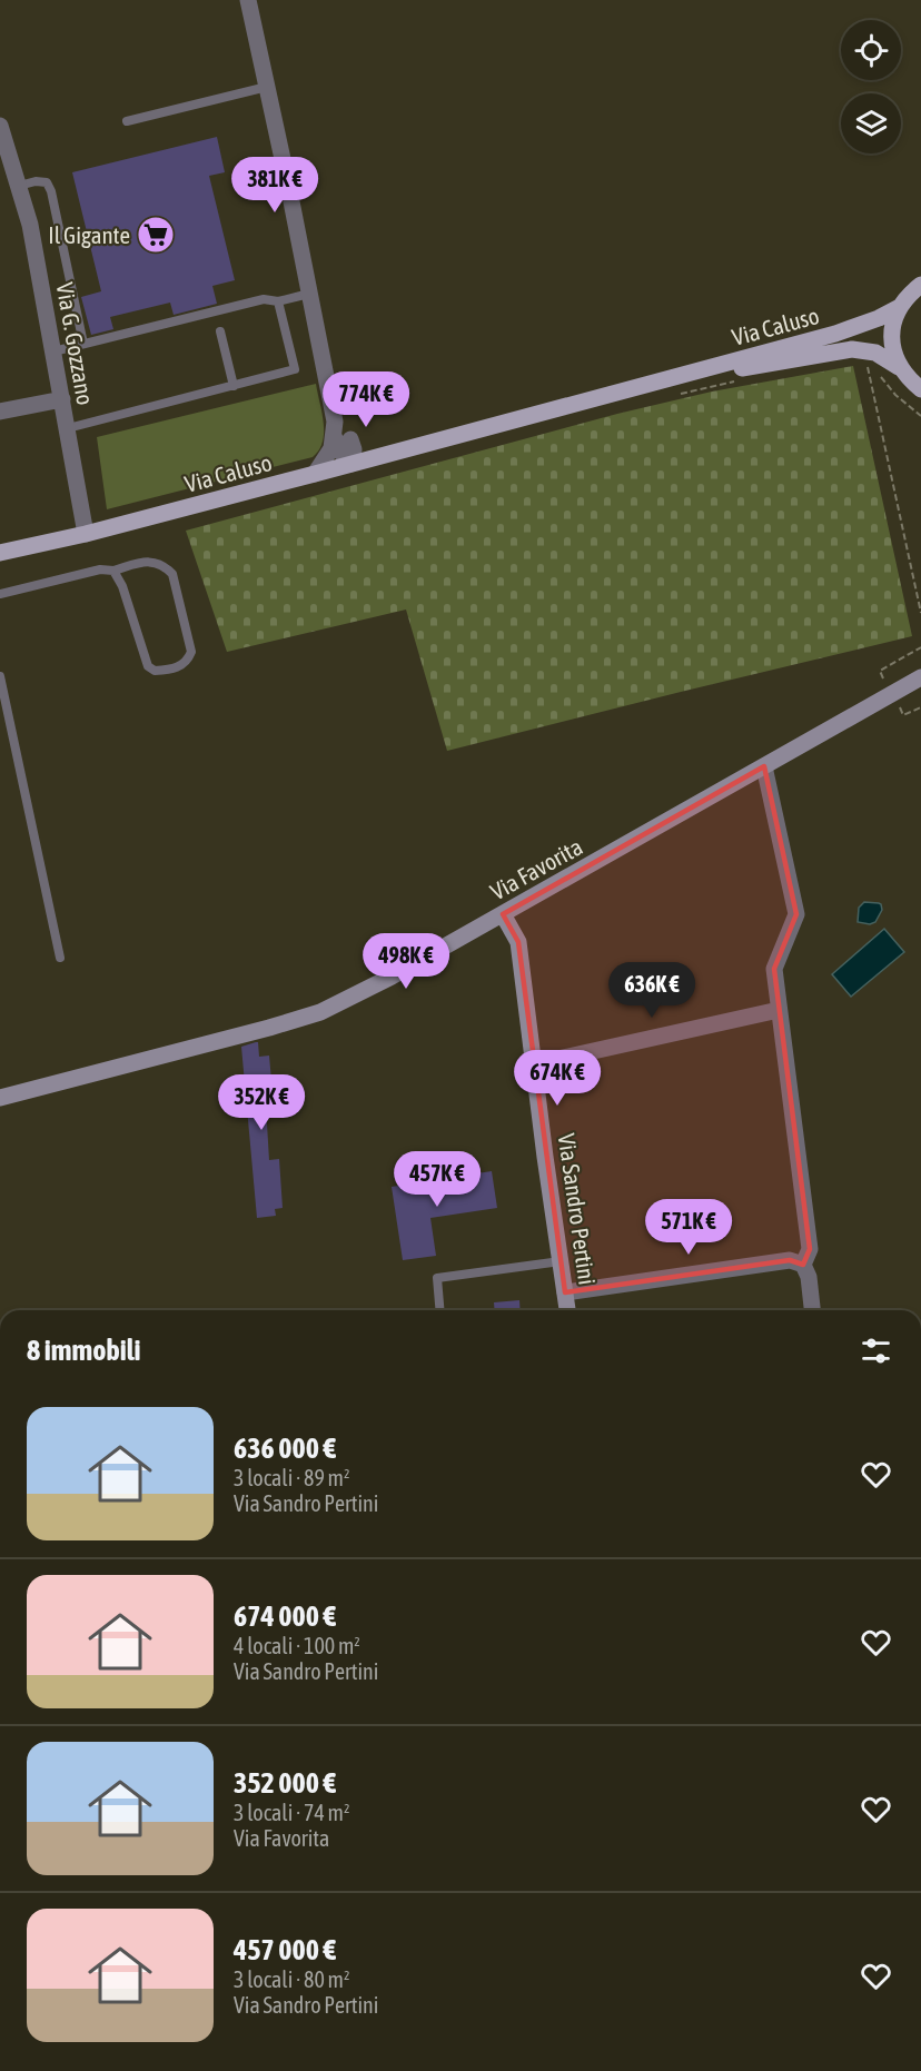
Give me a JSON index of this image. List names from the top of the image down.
{
  "streets": {
    "main road": ["Via Caluso"],
    "street": ["Via G. Gozzano", "Via Favorita", "Via Sandro Pertini"]
  },
  "crossings": [
    ["Via Caluso", "Via G. Gozzano"],
    ["Via Favorita", "Via Sandro Pertini"]
  ],
  "places": {
    "supermarket": ["Il Gigante"]
  },
  "page": {
    "price": [
      "381K €",
      "774K €",
      "498K €",
      "636K €",
      "674K €",
      "352K €",
      "457K €",
      "571K €"
    ],
    "heading": "8 immobili",
    "list": [
      {
        "name": "636 000 €",
        "note": "3 locali · 89 m² · Via Sandro Pertini"
      },
      {
        "name": "674 000 €",
        "note": "4 locali · 100 m² · Via Sandro Pertini"
      },
      {
        "name": "352 000 €",
        "note": "3 locali · 74 m² · Via Favorita"
      },
      {
        "name": "457 000 €",
        "note": "3 locali · 80 m² · Via Sandro Pertini"
      }
    ]
  }
}
